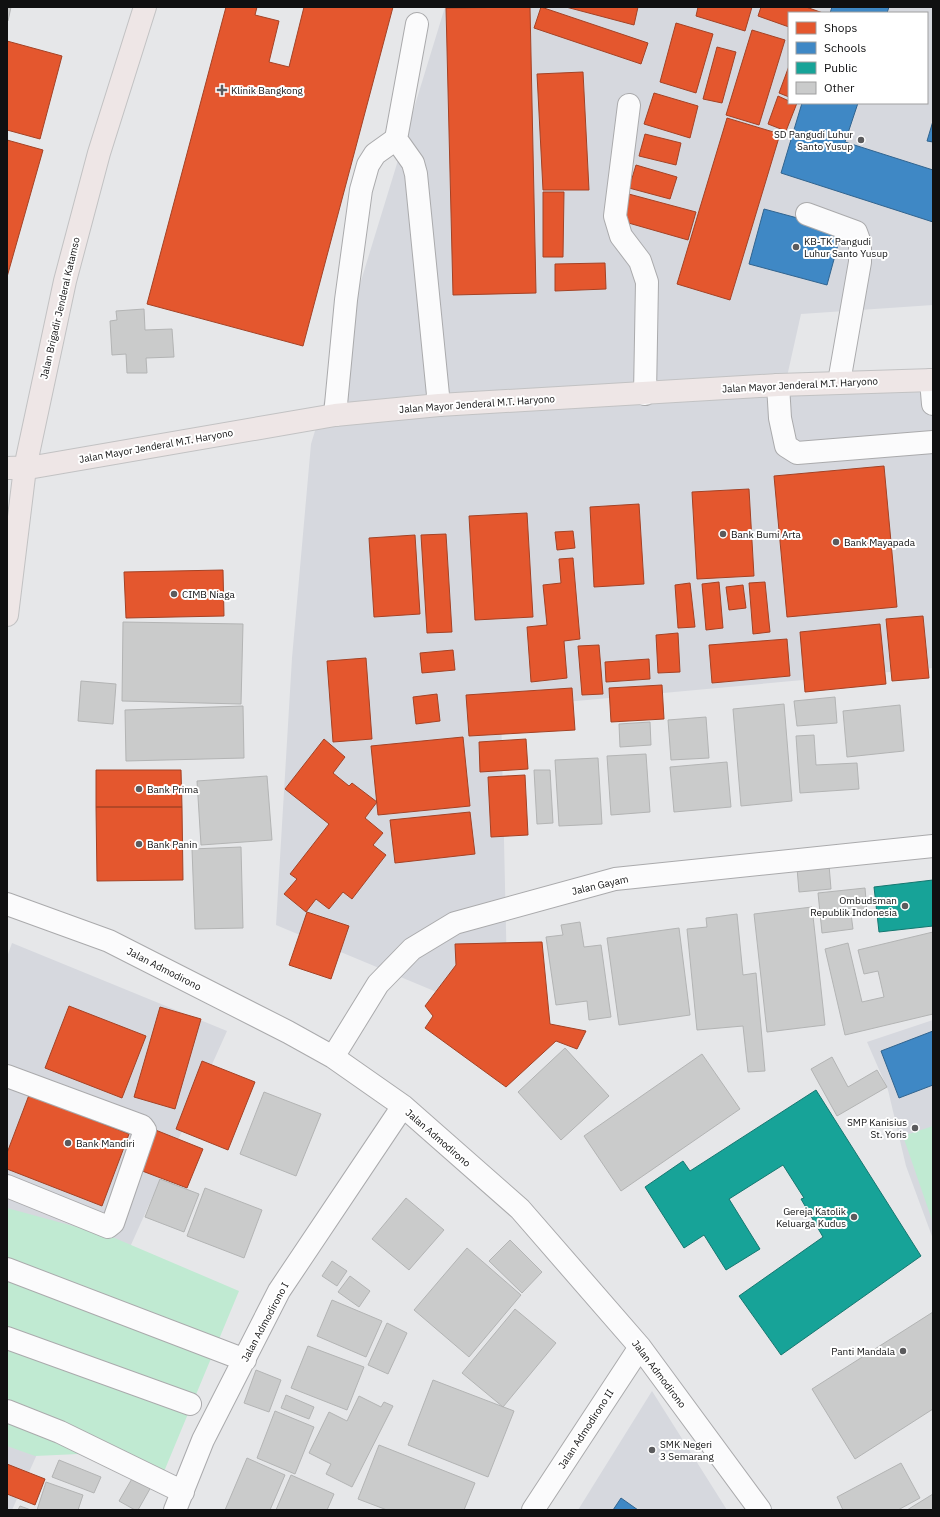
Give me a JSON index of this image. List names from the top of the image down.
{
  "streets": {
    "main road": ["Jalan Brigadir Jenderal Katamso", "Jalan Mayor Jenderal M.T. Haryono"],
    "street": [
      "Jalan Gayam",
      "Jalan Admodirono",
      "Jalan Admodirono I",
      "Jalan Admodirono II"
    ]
  },
  "crossings": [
    ["Jalan Brigadir Jenderal Katamso", "Jalan Mayor Jenderal M.T. Haryono"],
    ["Jalan Gayam", "Jalan Admodirono"],
    ["Jalan Admodirono", "Jalan Admodirono I"],
    ["Jalan Admodirono", "Jalan Admodirono II"]
  ],
  "places": {
    "health": ["Klinik Bangkong"],
    "other": [
      "SD Pangudi Luhur Santo Yusup",
      "KB-TK Pangudi Luhur Santo Yusup",
      "Bank Bumi Arta",
      "Bank Mayapada",
      "CIMB Niaga",
      "Bank Prima",
      "Bank Panin",
      "Ombudsman Republik Indonesia",
      "SMP Kanisius St. Yoris",
      "Bank Mandiri",
      "Gereja Katolik Keluarga Kudus",
      "Panti Mandala",
      "SMK Negeri 3 Semarang"
    ]
  },
  "legend": [
    "Shops",
    "Schools",
    "Public",
    "Other"
  ]
}
